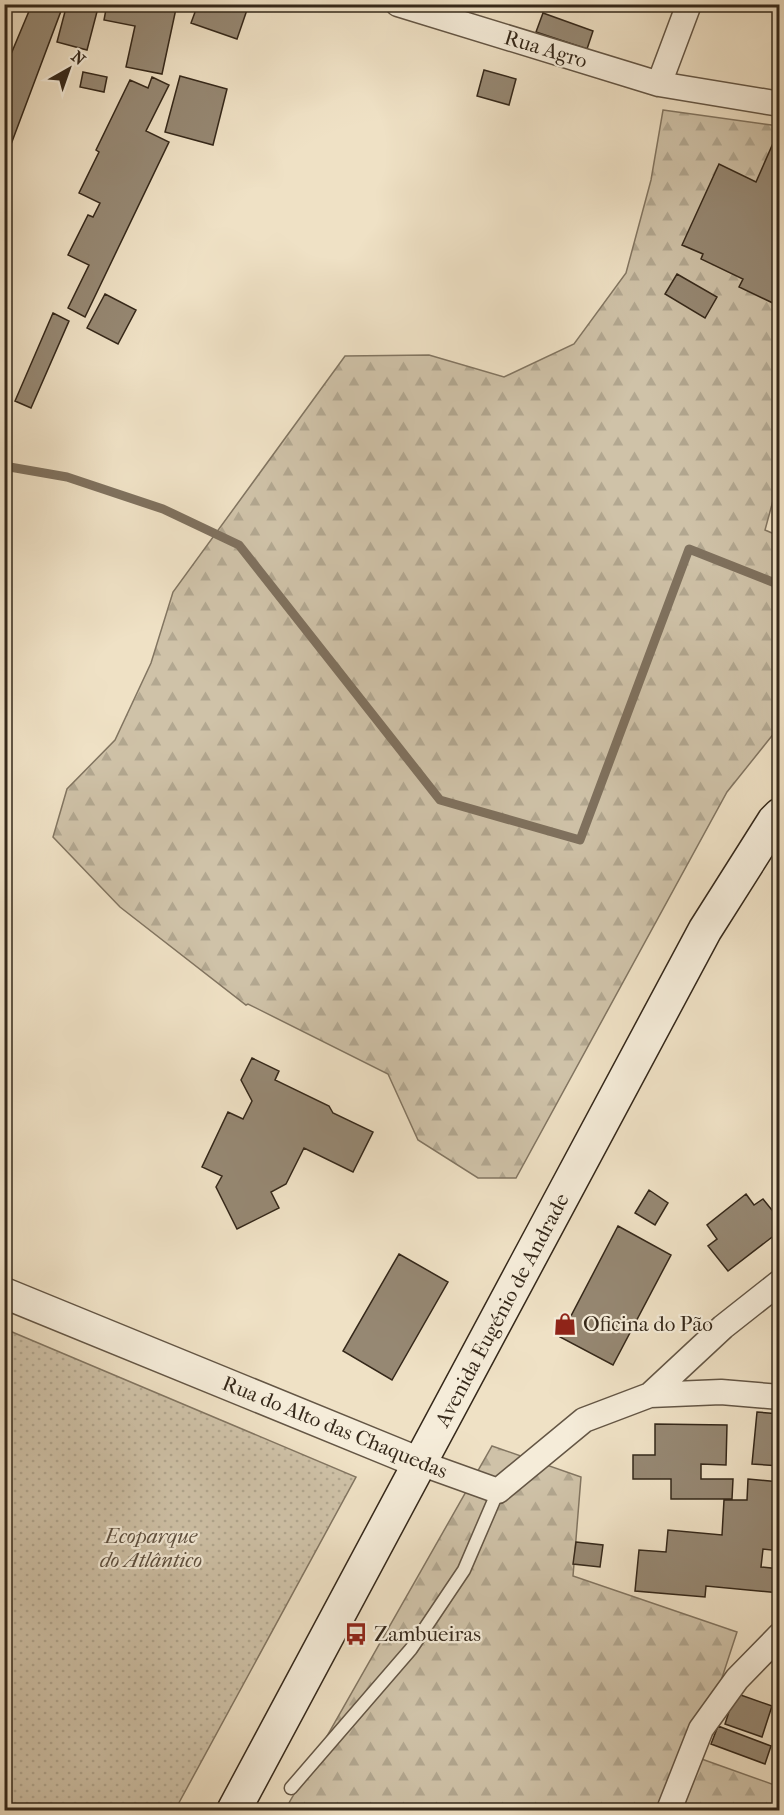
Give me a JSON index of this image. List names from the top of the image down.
{
  "streets": {
    "main road": ["Avenida Eugénio de Andrade"],
    "street": ["Rua Agro", "Rua do Alto das Chaquedas"]
  },
  "crossings": [
    ["Avenida Eugénio de Andrade", "Rua do Alto das Chaquedas"]
  ],
  "parks": ["Ecoparque do Atlântico"],
  "places": {
    "shop": ["Oficina do Pão"],
    "bus stop": ["Zambueiras"]
  },
  "north": "top right"
}
